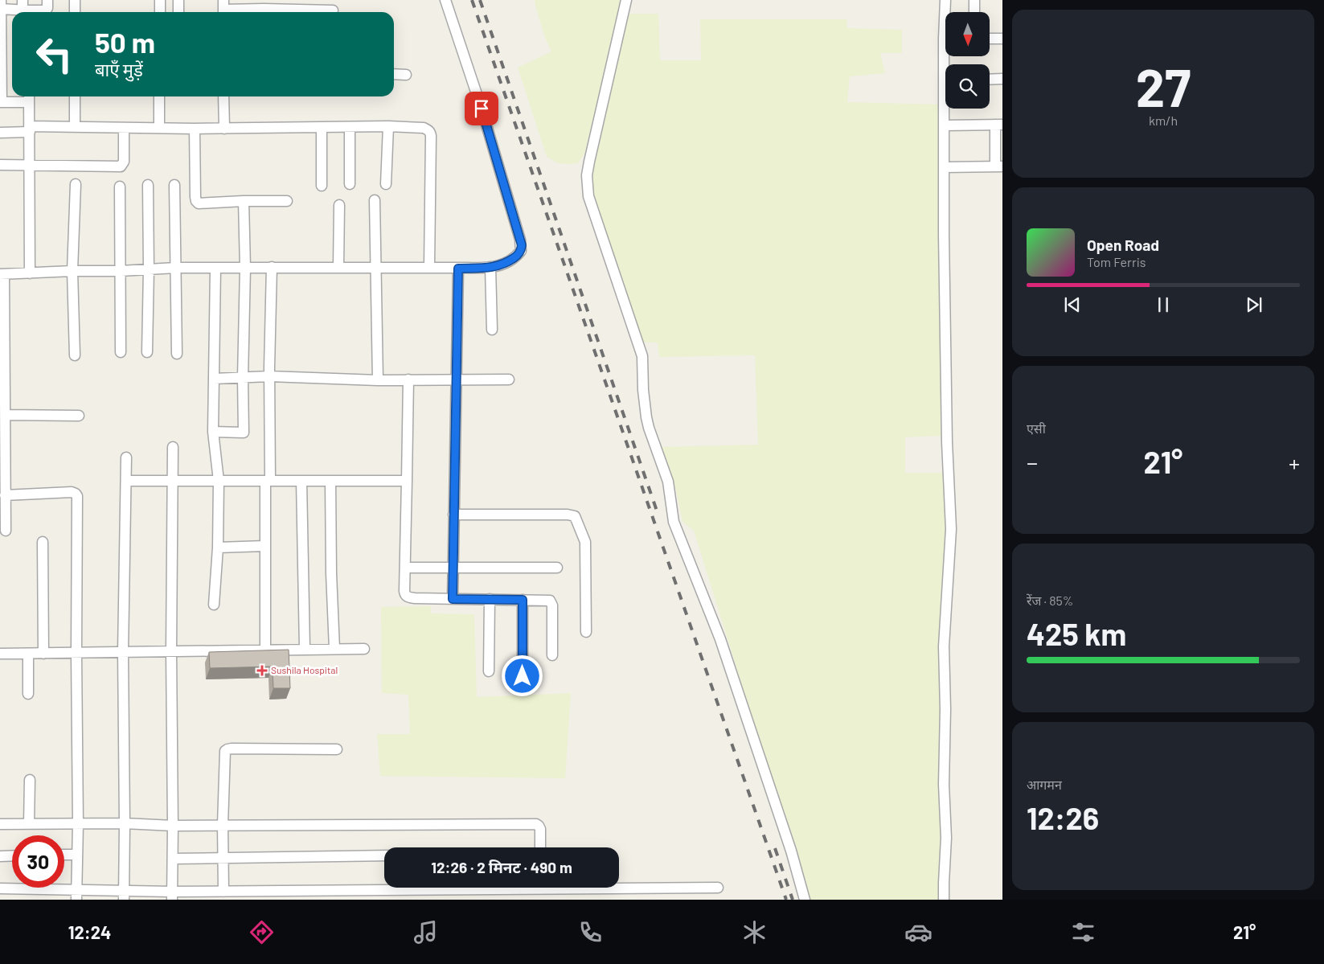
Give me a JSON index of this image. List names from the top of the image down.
{
  "places": {
    "health": ["Sushila Hospital"]
  },
  "north": "bottom",
  "page": {
    "tile": [
      ["27", "km/h"],
      "एसी",
      ["रेंज · 85%", "425 km"],
      ["आगमन", "12:26"]
    ],
    "turn": ["50 m", "बाएँ मुड़ें"],
    "song": ["Open Road", "Tom Ferris"],
    "heat": ["−", "21°", "+"],
    "limit": "30",
    "trip": "12:26 · 2 मिनट · 490 m",
    "tabs": ["12:24", "21°"]
  }
}
